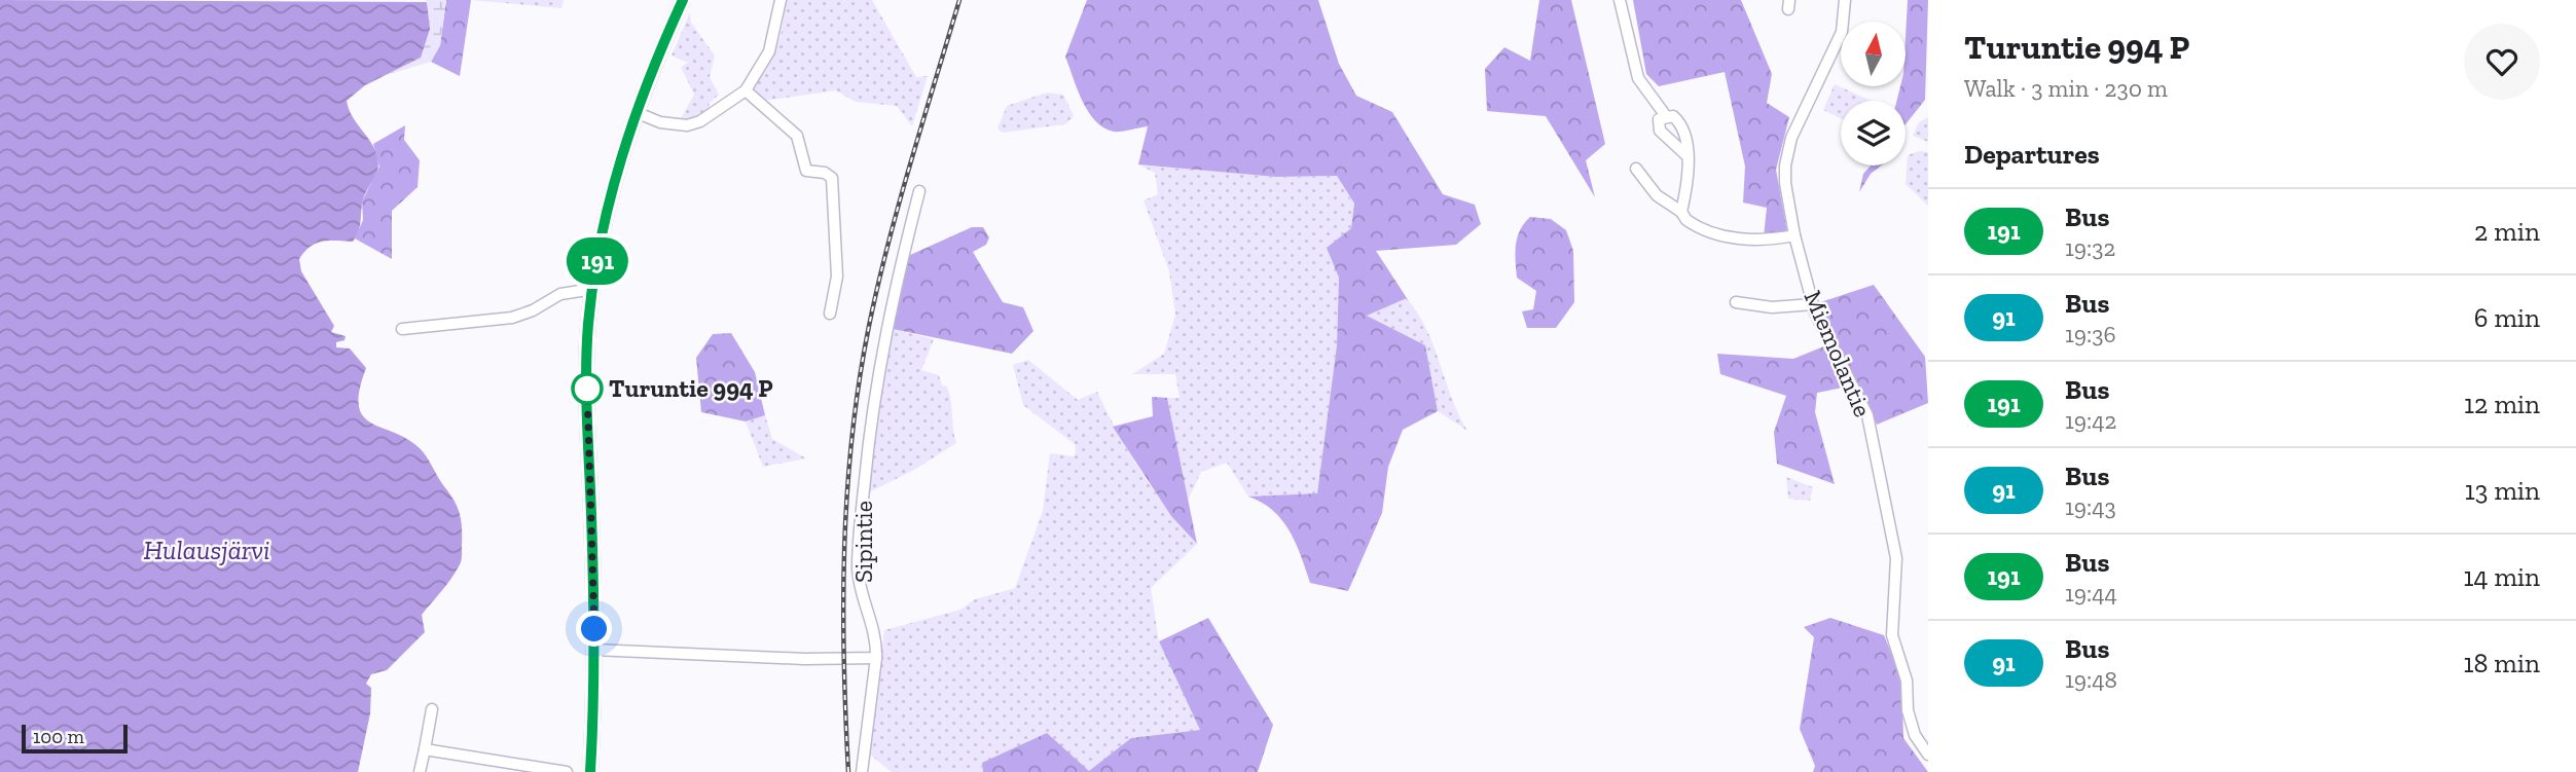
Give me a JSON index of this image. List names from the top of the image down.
{
  "streets": {
    "street": ["Miemolantie", "Sipintie"]
  },
  "water": ["Hulausjärvi"],
  "places": ["Turuntie 994 P"],
  "lines": ["bus line 191"],
  "scale_bar": "100 m",
  "north": "top",
  "page": {
    "on_map": "191",
    "heading": [
      ["Turuntie 994 P", "Walk · 3 min · 230 m"],
      "Departures"
    ],
    "list": [
      {
        "mark": "191",
        "name": "Bus",
        "note": "19:32",
        "value": "2 min"
      },
      {
        "mark": "91",
        "name": "Bus",
        "note": "19:36",
        "value": "6 min"
      },
      {
        "mark": "191",
        "name": "Bus",
        "note": "19:42",
        "value": "12 min"
      },
      {
        "mark": "91",
        "name": "Bus",
        "note": "19:43",
        "value": "13 min"
      },
      {
        "mark": "191",
        "name": "Bus",
        "note": "19:44",
        "value": "14 min"
      },
      {
        "mark": "91",
        "name": "Bus",
        "note": "19:48",
        "value": "18 min"
      }
    ],
    "scale": "100 m"
  }
}
